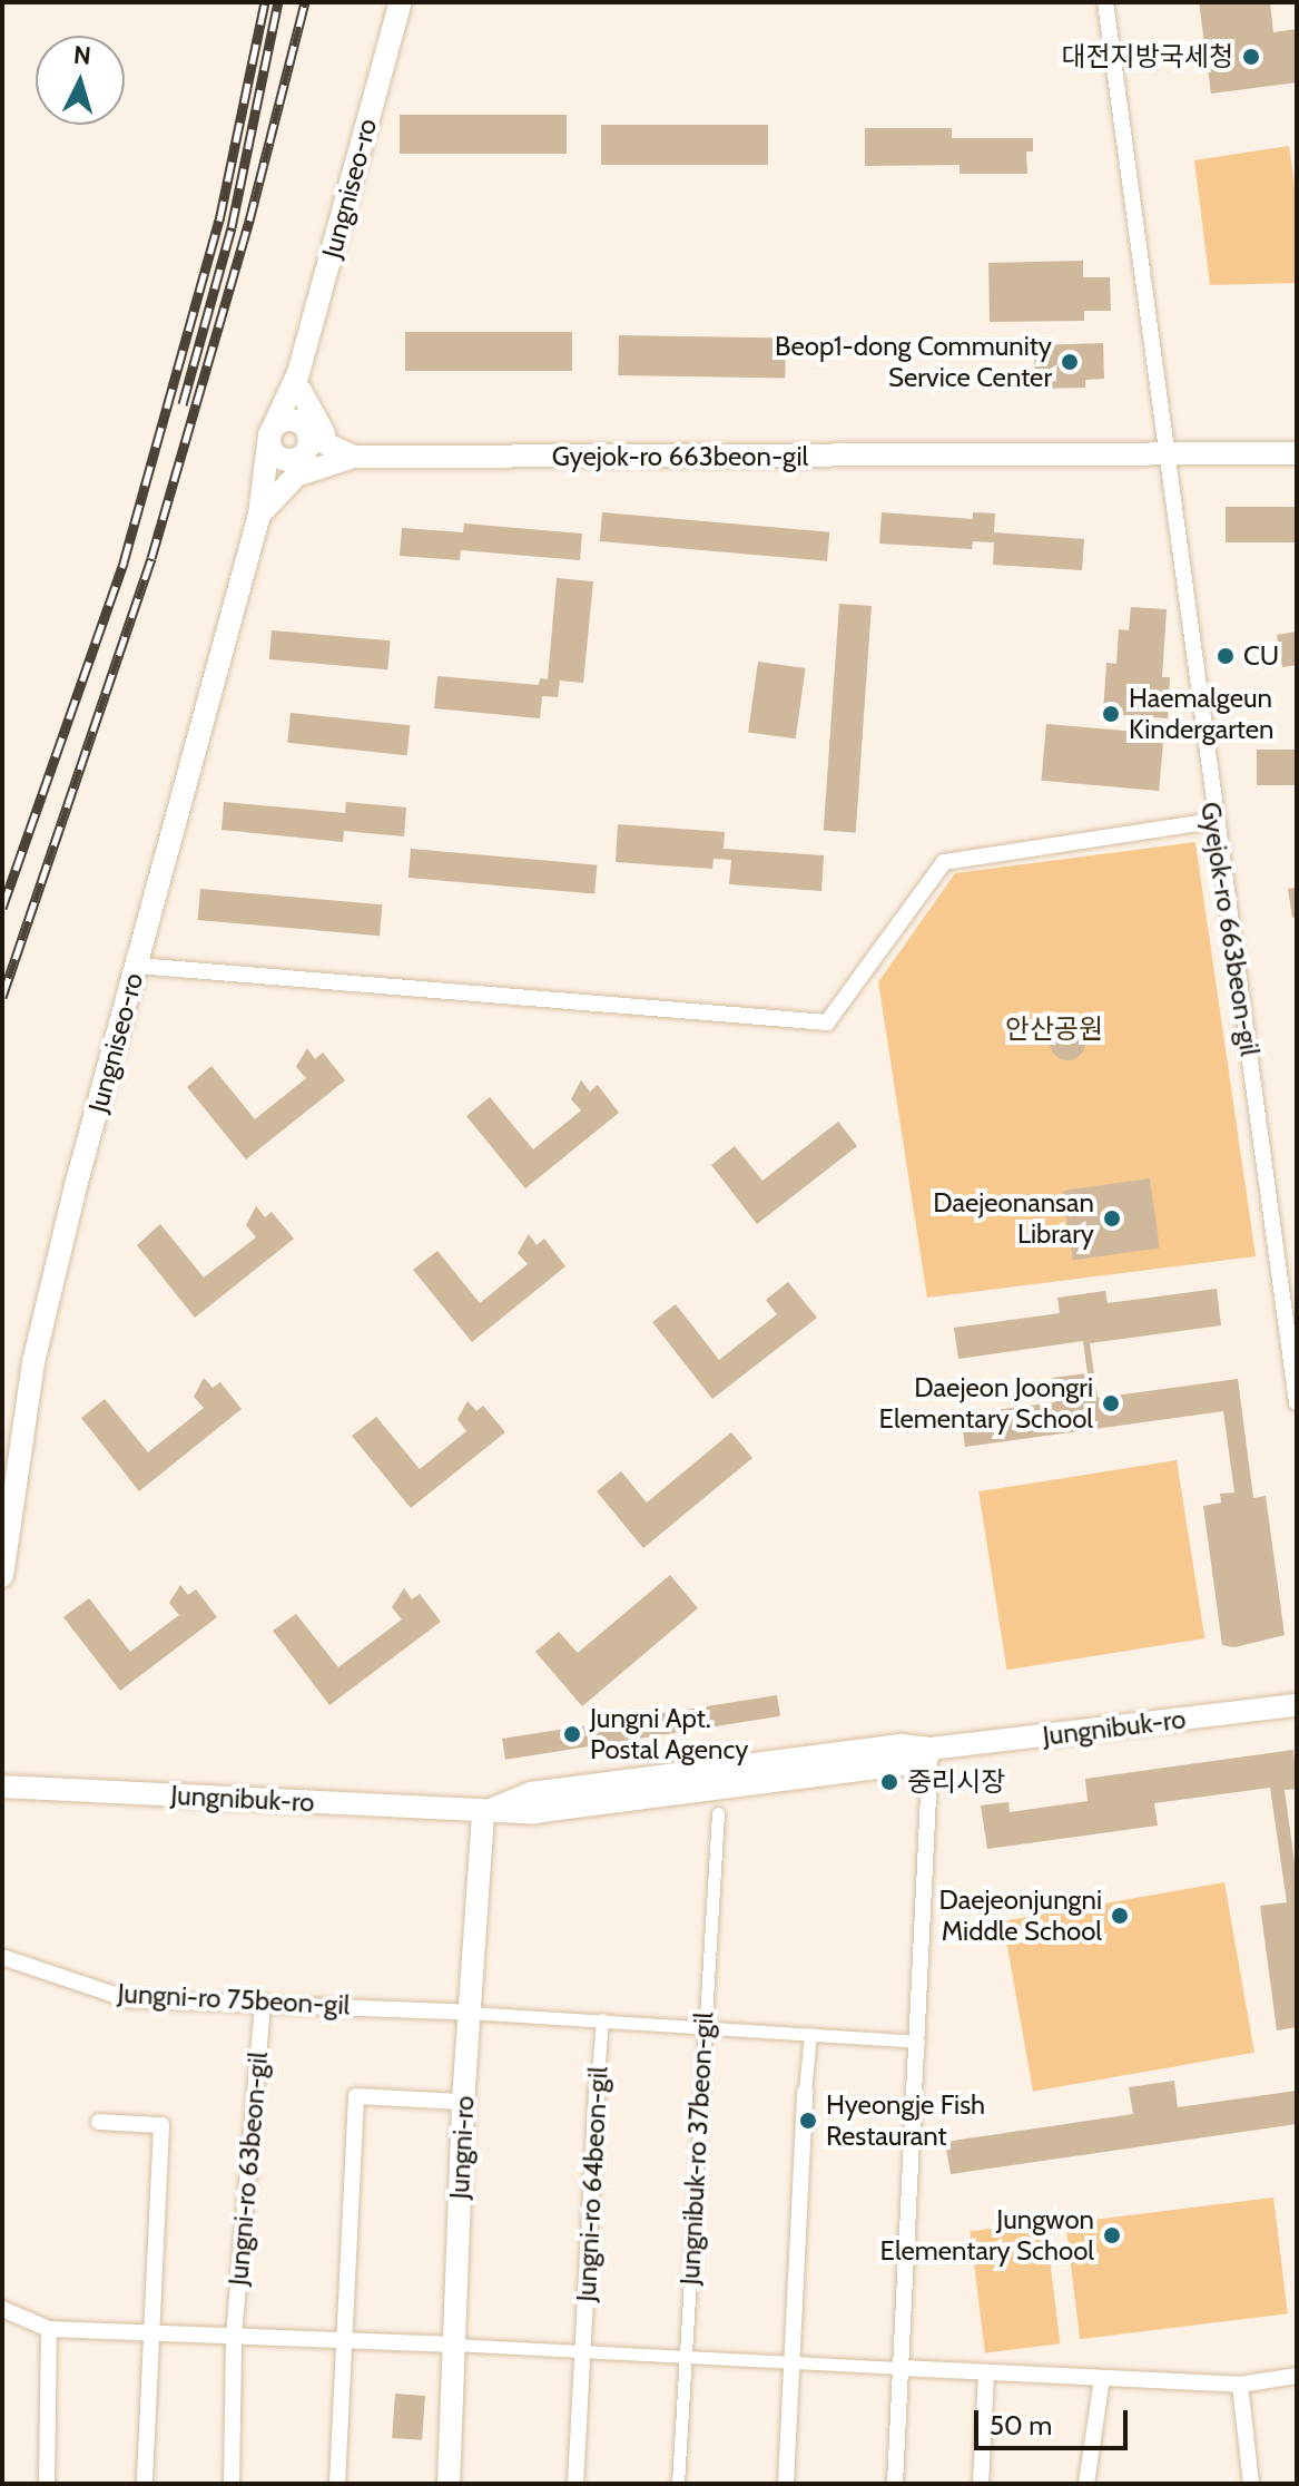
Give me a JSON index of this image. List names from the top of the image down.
{
  "streets": {
    "main road": [
      "Jungniseo-ro",
      "Gyejok-ro 663beon-gil",
      "Jungnibuk-ro",
      "Jungni-ro"
    ],
    "street": [
      "Jungni-ro 75beon-gil",
      "Jungnibuk-ro 37beon-gil",
      "Jungni-ro 63beon-gil",
      "Jungni-ro 64beon-gil"
    ]
  },
  "crossings": [
    ["Jungnibuk-ro", "Jungni-ro"],
    ["Jungni-ro 75beon-gil", "Jungni-ro"],
    ["Jungni-ro 75beon-gil", "Jungni-ro 63beon-gil"]
  ],
  "parks": ["안산공원"],
  "places": [
    "대전지방국세청",
    "Beop1-dong Community Service Center",
    "CU",
    "Haemalgeun Kindergarten",
    "Daejeonansan Library",
    "Daejeon Joongri Elementary School",
    "Jungni Apt. Postal Agency",
    "중리시장",
    "Daejeonjungni Middle School",
    "Hyeongje Fish Restaurant",
    "Jungwon Elementary School"
  ],
  "scale_bar": "50 m",
  "north": "top"
}
